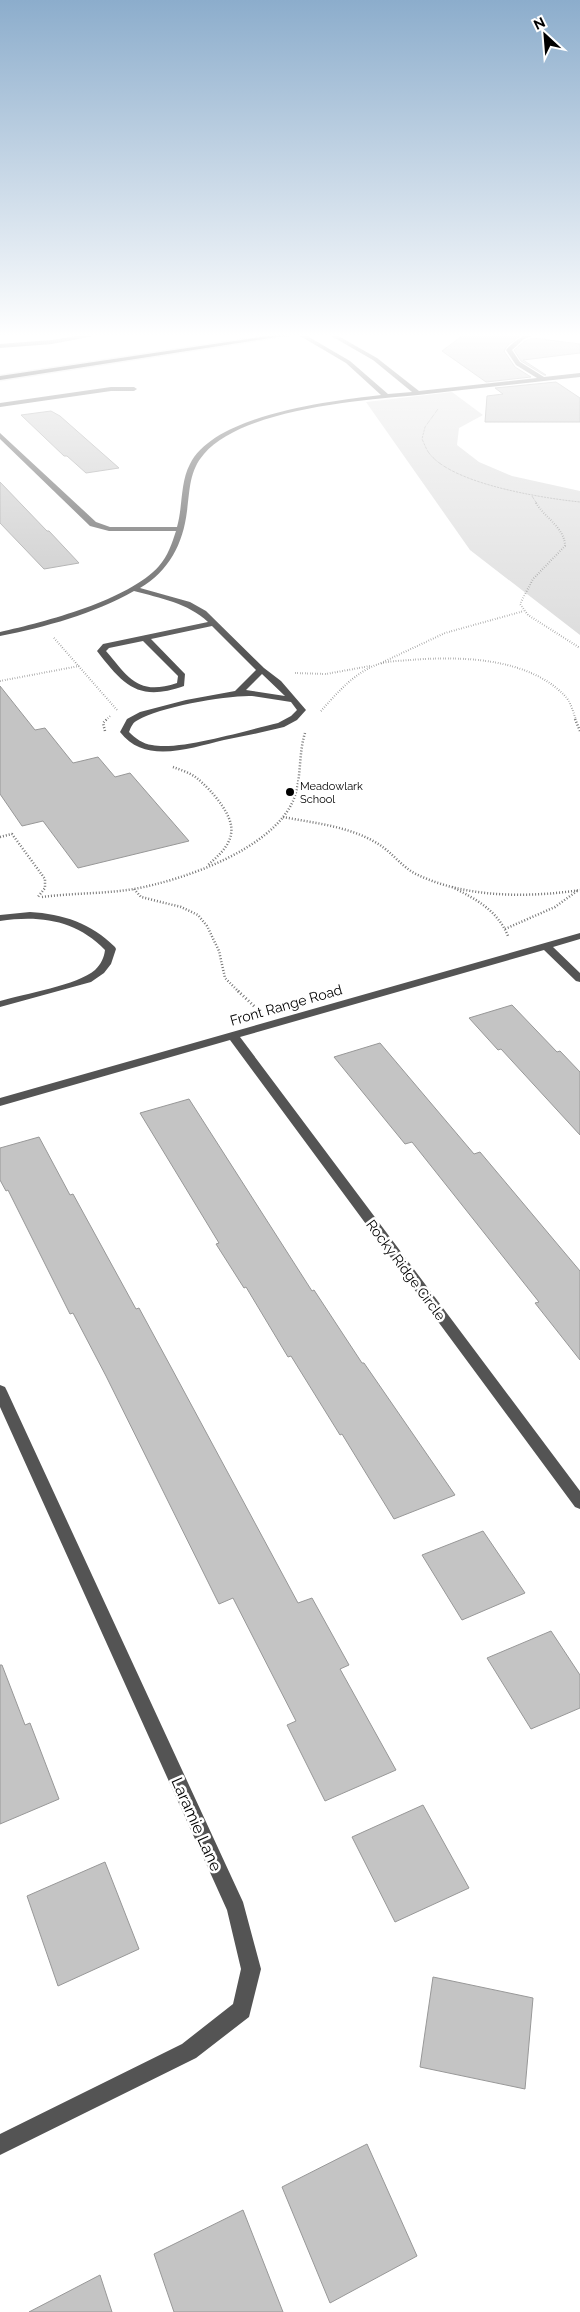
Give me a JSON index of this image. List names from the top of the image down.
{
  "streets": {
    "street": ["Front Range Road", "Rocky Ridge Circle", "Laramie Lane"]
  },
  "crossings": [
    ["Front Range Road", "Rocky Ridge Circle"]
  ],
  "places": ["Meadowlark School"],
  "north": "top left"
}
